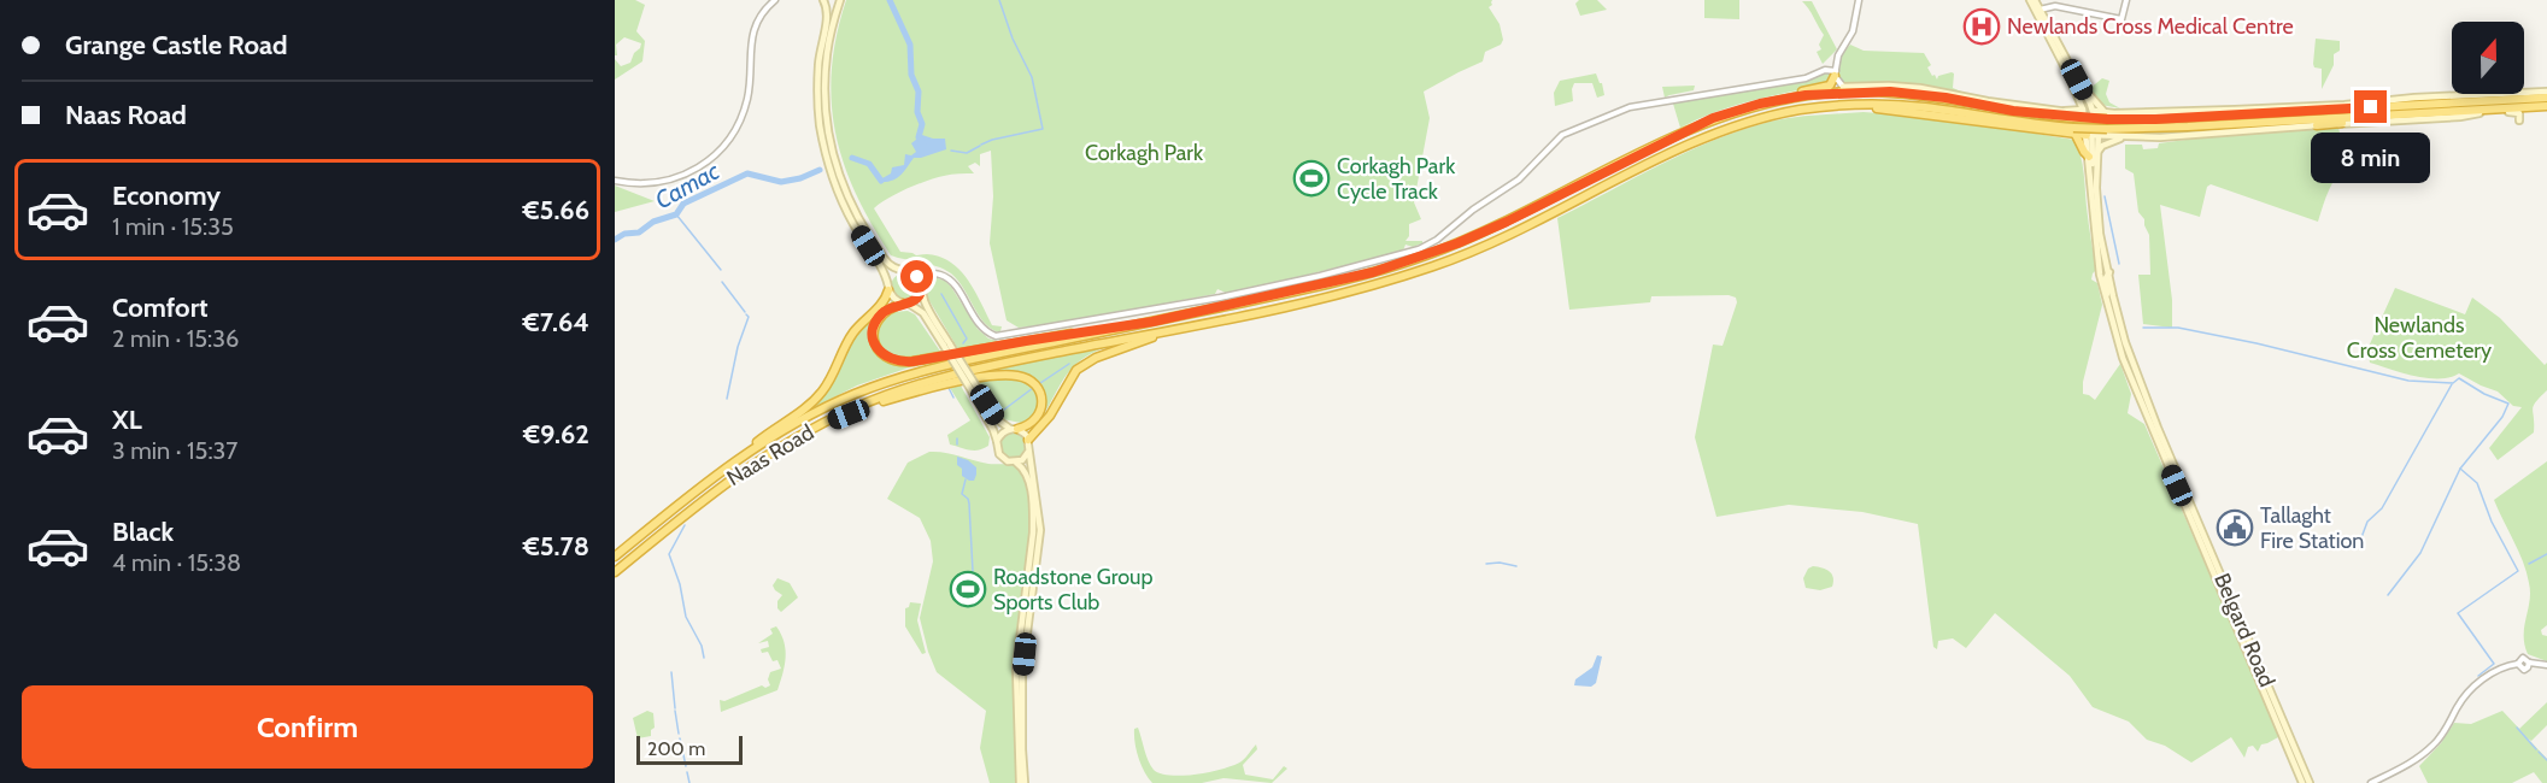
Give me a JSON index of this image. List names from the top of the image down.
{
  "streets": {
    "highway": ["Naas Road"],
    "main road": ["Belgard Road"]
  },
  "crossings": [
    ["Naas Road", "Belgard Road"]
  ],
  "water": ["Camac"],
  "parks": ["Corkagh Park", "Newlands Cross Cemetery"],
  "places": {
    "hospital": ["Newlands Cross Medical Centre"],
    "sports": ["Corkagh Park Cycle Track", "Roadstone Group Sports Club"],
    "public building": ["Tallaght Fire Station"]
  },
  "scale_bar": "200 m",
  "north": "top",
  "page": {
    "banner": ["Grange Castle Road", "Naas Road"],
    "bubble": "8 min",
    "list": [
      {
        "name": "Economy",
        "note": "1 min · 15:35",
        "value": "€5.66"
      },
      {
        "name": "Comfort",
        "note": "2 min · 15:36",
        "value": "€7.64"
      },
      {
        "name": "XL",
        "note": "3 min · 15:37",
        "value": "€9.62"
      },
      {
        "name": "Black",
        "note": "4 min · 15:38",
        "value": "€5.78"
      }
    ],
    "buttons": "Confirm",
    "scale": "200 m"
  }
}
